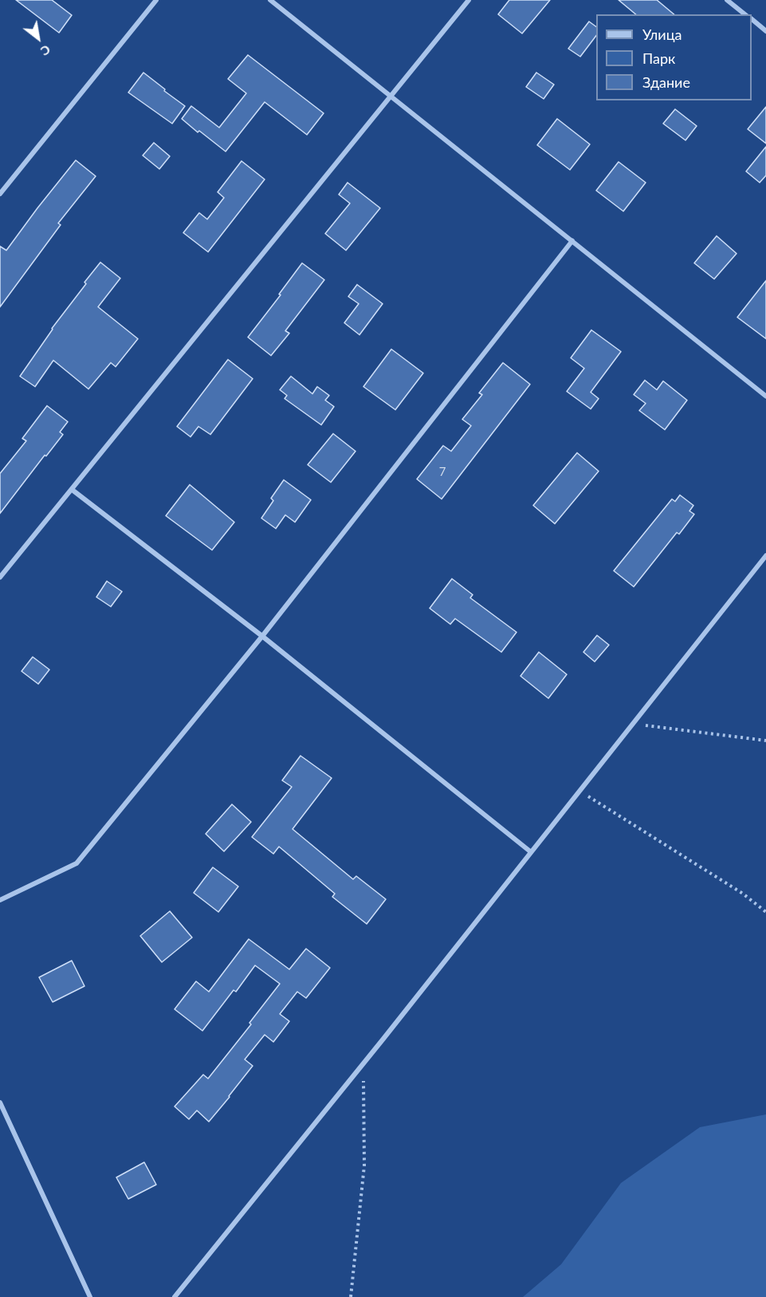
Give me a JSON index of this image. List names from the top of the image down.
{
  "house_numbers": ["7"],
  "legend": ["Улица", "Парк", "Здание"],
  "north": "bottom right"
}
